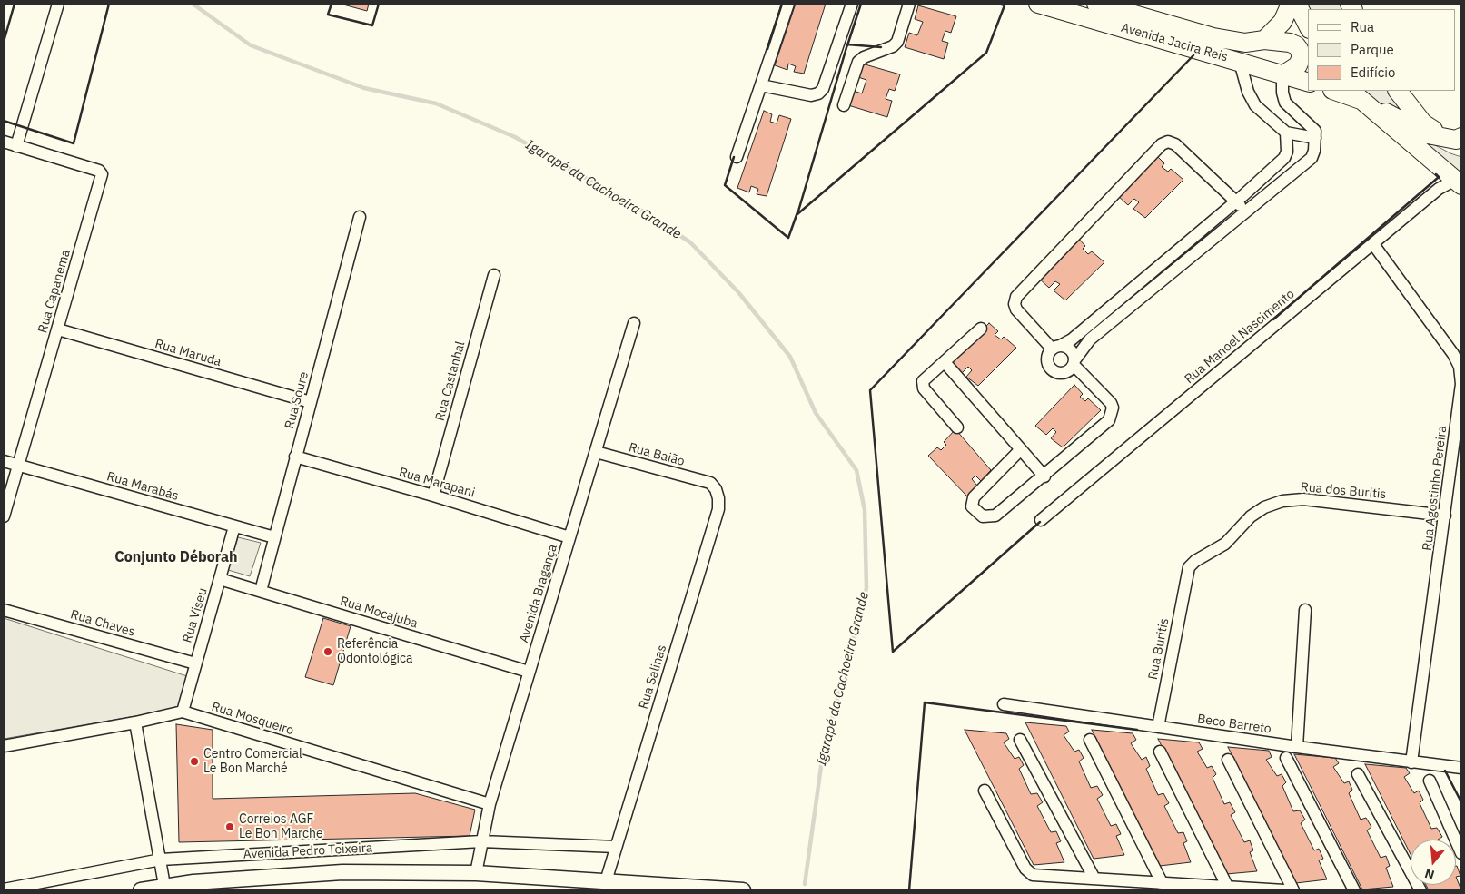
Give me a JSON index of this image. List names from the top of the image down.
{
  "streets": {
    "main road": ["Avenida Jacira Reis"],
    "street": [
      "Rua Capanema",
      "Rua Manoel Nascimento",
      "Rua Maruda",
      "Rua Castanhal",
      "Rua Soure",
      "Rua Baião",
      "Rua Marapani",
      "Rua Marabás",
      "Rua Agostinho Pereira",
      "Rua dos Buritis",
      "Avenida Bragança",
      "Rua Mocajuba",
      "Rua Viseu",
      "Rua Chaves",
      "Rua Buritis",
      "Rua Salinas",
      "Rua Mosqueiro",
      "Beco Barreto",
      "Avenida Pedro Teixeira"
    ]
  },
  "crossings": [
    ["Rua Capanema", "Rua Maruda"],
    ["Rua Capanema", "Rua Marabás"],
    ["Rua Manoel Nascimento", "Rua Agostinho Pereira"],
    ["Rua Maruda", "Rua Soure"],
    ["Rua Castanhal", "Rua Marapani"],
    ["Rua Soure", "Rua Marapani"],
    ["Rua Soure", "Rua Marabás"],
    ["Rua Soure", "Rua Mocajuba"],
    ["Rua Baião", "Avenida Bragança"],
    ["Rua Baião", "Rua Salinas"],
    ["Rua Marapani", "Avenida Bragança"],
    ["Rua Marabás", "Rua Viseu"],
    ["Rua Agostinho Pereira", "Rua dos Buritis"],
    ["Rua Agostinho Pereira", "Beco Barreto"],
    ["Rua dos Buritis", "Rua Buritis"],
    ["Avenida Bragança", "Rua Mocajuba"],
    ["Avenida Bragança", "Rua Mosqueiro"],
    ["Avenida Bragança", "Avenida Pedro Teixeira"],
    ["Rua Mocajuba", "Rua Viseu"],
    ["Rua Viseu", "Rua Chaves"],
    ["Rua Viseu", "Rua Mosqueiro"],
    ["Rua Buritis", "Beco Barreto"],
    ["Rua Salinas", "Avenida Pedro Teixeira"]
  ],
  "districts": ["Conjunto Déborah"],
  "water": ["Igarapé da Cachoeira Grande"],
  "places": ["Referência Odontológica", "Centro Comercial Le Bon Marché", "Correios AGF Le Bon Marche"],
  "legend": ["Rua", "Parque", "Edifício"],
  "north": "bottom"
}
